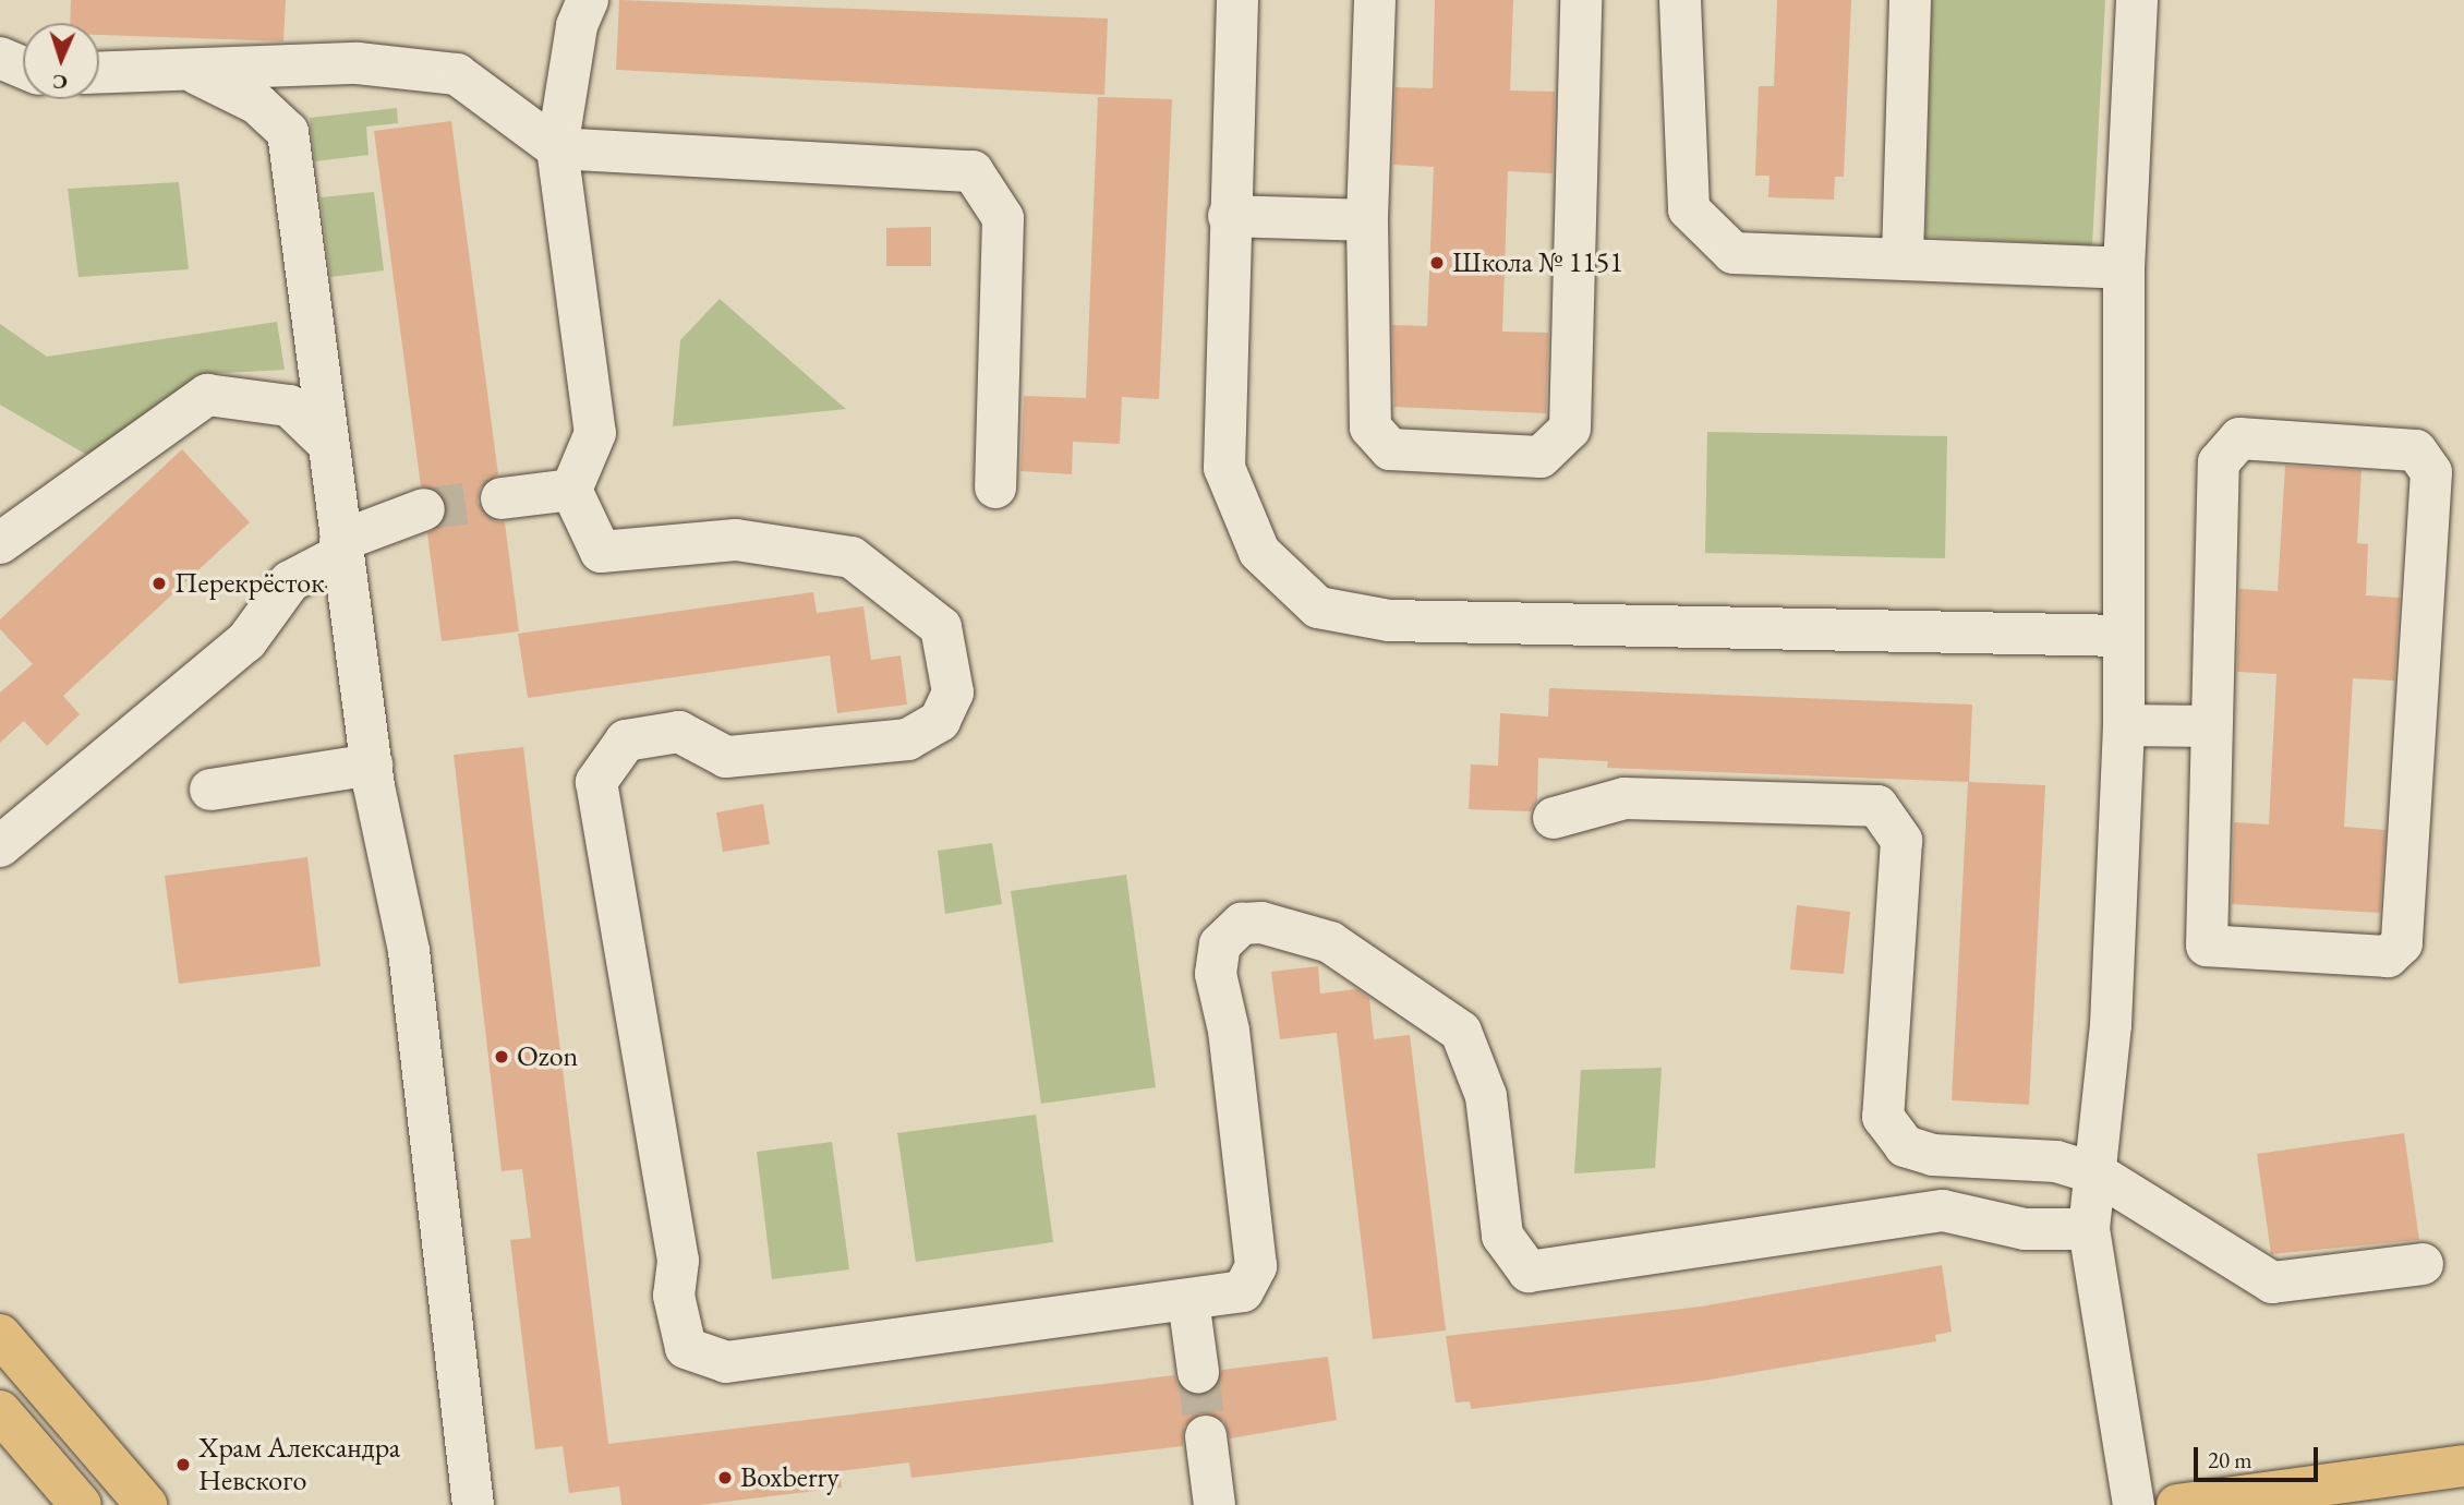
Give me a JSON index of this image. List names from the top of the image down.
{
  "places": [
    "Школа № 1151",
    "Перекрёсток",
    "Ozon",
    "Храм Александра Невского",
    "Boxberry"
  ],
  "scale_bar": "20 m",
  "north": "bottom"
}
